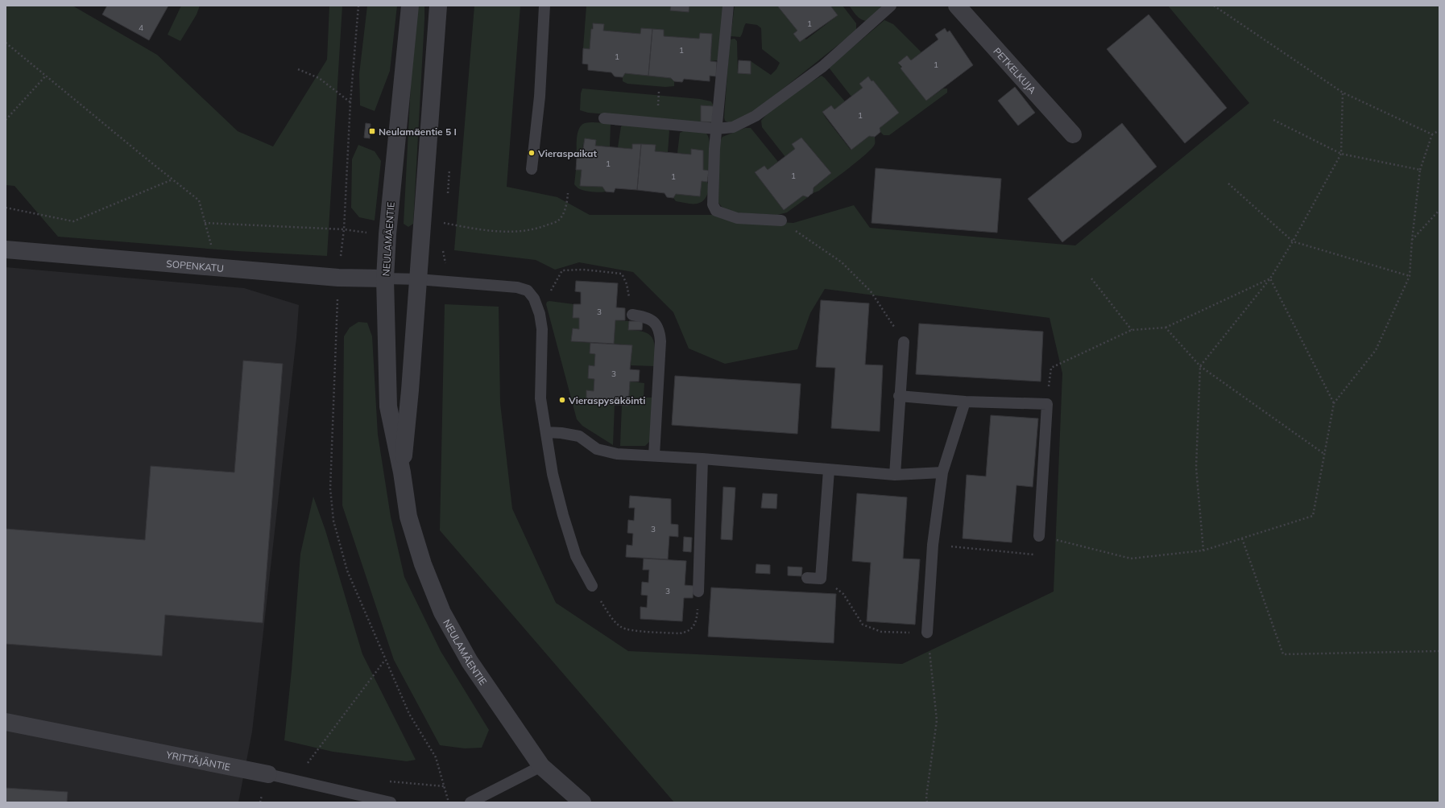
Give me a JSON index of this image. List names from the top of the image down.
{
  "streets": {
    "street": [
      "PETKELKUJA",
      "NEULAMÄENTIE",
      "SOPENKATU",
      "YRITTÄJÄNTIE"
    ]
  },
  "crossings": [
    ["NEULAMÄENTIE", "SOPENKATU"]
  ],
  "places": {
    "transit": ["Neulamäentie 5 I"],
    "other": ["Vieraspaikat", "Vieraspysäköinti"]
  },
  "house_numbers": [
    "1",
    "4",
    "1",
    "1",
    "1",
    "1",
    "1",
    "1",
    "1",
    "3",
    "3",
    "3",
    "3"
  ]
}
